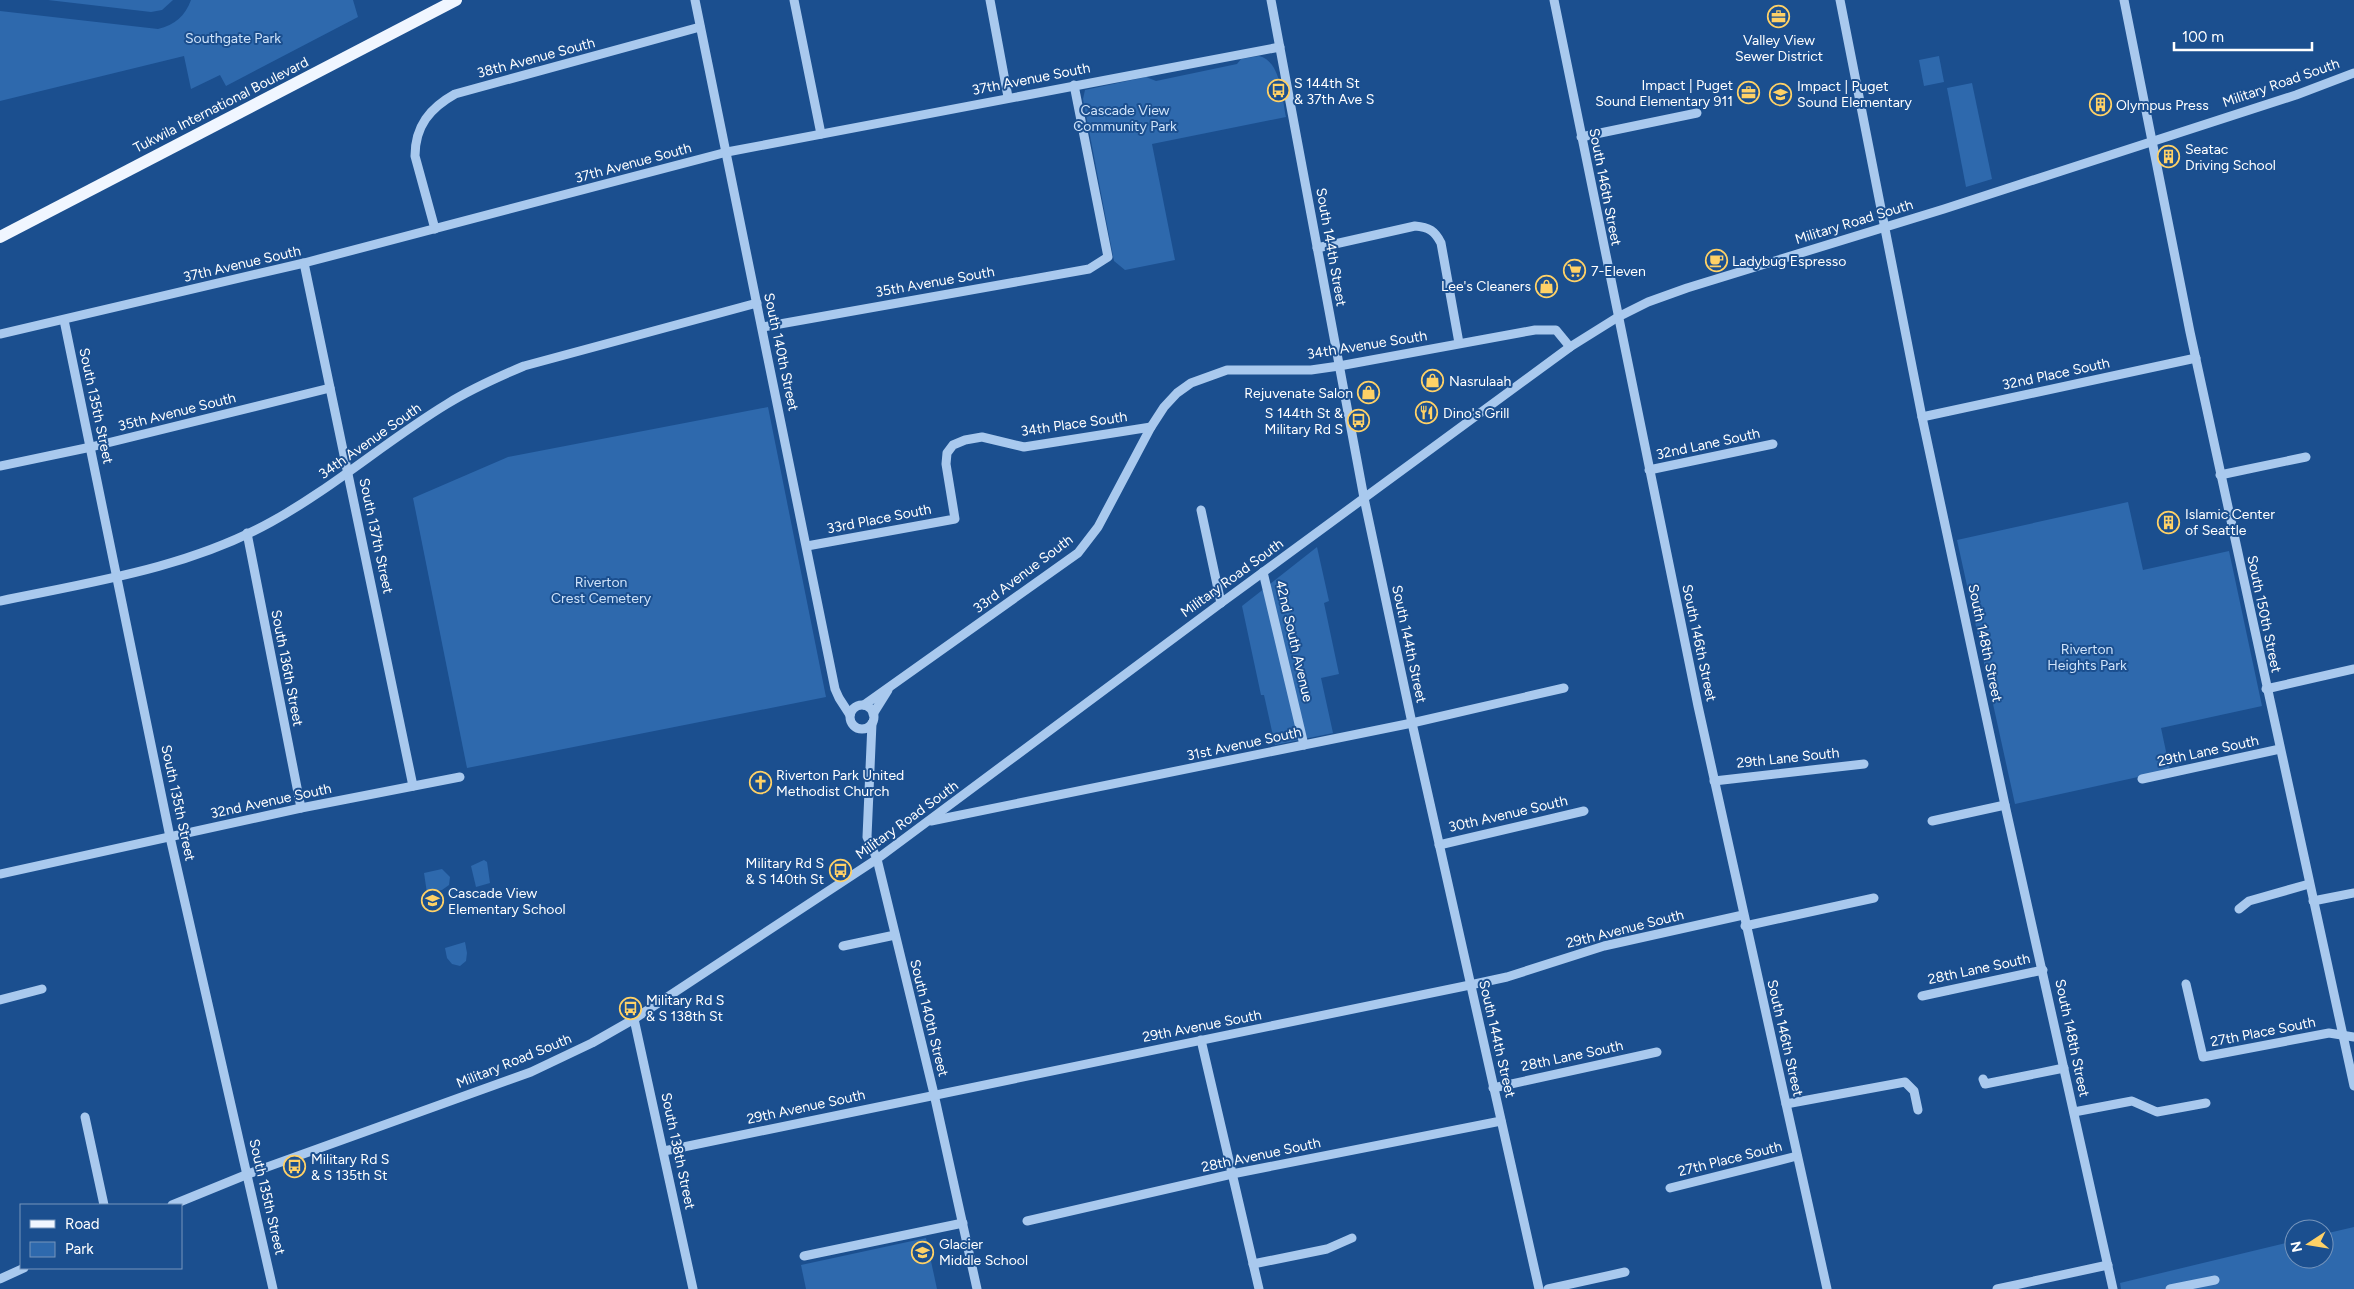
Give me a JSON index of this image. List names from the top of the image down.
{
  "streets": {
    "main road": ["Tukwila International Boulevard"],
    "street": [
      "38th Avenue South",
      "37th Avenue South",
      "Military Road South",
      "South 146th Street",
      "South 144th Street",
      "35th Avenue South",
      "34th Avenue South",
      "South 140th Street",
      "32nd Place South",
      "South 135th Street",
      "34th Place South",
      "32nd Lane South",
      "33rd Place South",
      "South 137th Street",
      "33rd Avenue South",
      "South 150th Street",
      "42nd South Avenue",
      "South 148th Street",
      "South 136th Street",
      "31st Avenue South",
      "29th Lane South",
      "32nd Avenue South",
      "30th Avenue South",
      "29th Avenue South",
      "28th Lane South",
      "27th Place South",
      "South 138th Street",
      "28th Avenue South"
    ]
  },
  "crossings": [
    ["38th Avenue South", "37th Avenue South"],
    ["38th Avenue South", "South 140th Street"],
    ["37th Avenue South", "South 144th Street"],
    ["37th Avenue South", "35th Avenue South"],
    ["37th Avenue South", "South 140th Street"],
    ["37th Avenue South", "South 135th Street"],
    ["37th Avenue South", "South 137th Street"],
    ["Military Road South", "South 146th Street"],
    ["Military Road South", "South 144th Street"],
    ["Military Road South", "34th Avenue South"],
    ["Military Road South", "South 140th Street"],
    ["Military Road South", "South 135th Street"],
    ["Military Road South", "South 150th Street"],
    ["Military Road South", "42nd South Avenue"],
    ["Military Road South", "South 148th Street"],
    ["Military Road South", "31st Avenue South"],
    ["Military Road South", "South 138th Street"],
    ["South 146th Street", "32nd Lane South"],
    ["South 146th Street", "29th Lane South"],
    ["South 146th Street", "29th Avenue South"],
    ["South 146th Street", "27th Place South"],
    ["South 144th Street", "34th Avenue South"],
    ["South 144th Street", "31st Avenue South"],
    ["South 144th Street", "30th Avenue South"],
    ["South 144th Street", "29th Avenue South"],
    ["South 144th Street", "28th Lane South"],
    ["South 144th Street", "28th Avenue South"],
    ["35th Avenue South", "South 140th Street"],
    ["35th Avenue South", "South 135th Street"],
    ["35th Avenue South", "South 137th Street"],
    ["34th Avenue South", "South 140th Street"],
    ["34th Avenue South", "South 135th Street"],
    ["34th Avenue South", "34th Place South"],
    ["34th Avenue South", "South 137th Street"],
    ["34th Avenue South", "33rd Avenue South"],
    ["34th Avenue South", "South 136th Street"],
    ["South 140th Street", "33rd Place South"],
    ["South 140th Street", "33rd Avenue South"],
    ["South 140th Street", "29th Avenue South"],
    ["32nd Place South", "South 150th Street"],
    ["32nd Place South", "South 148th Street"],
    ["South 135th Street", "32nd Avenue South"],
    ["34th Place South", "33rd Place South"],
    ["34th Place South", "33rd Avenue South"],
    ["South 137th Street", "32nd Avenue South"],
    ["South 150th Street", "29th Lane South"],
    ["South 150th Street", "27th Place South"],
    ["42nd South Avenue", "31st Avenue South"],
    ["South 148th Street", "28th Lane South"],
    ["South 136th Street", "32nd Avenue South"],
    ["29th Avenue South", "South 138th Street"]
  ],
  "parks": [
    "Southgate Park",
    "Cascade View Community Park",
    "Riverton Crest Cemetery",
    "Riverton Heights Park"
  ],
  "places": {
    "office": ["Valley View Sewer District", "Impact | Puget Sound Elementary 911"],
    "bus stop": [
      "S 144th St & 37th Ave S",
      "S 144th St & Military Rd S",
      "Military Rd S & S 140th St",
      "Military Rd S & S 138th St",
      "Military Rd S & S 135th St"
    ],
    "school or university": ["Impact | Puget Sound Elementary", "Cascade View Elementary School", "Glacier Middle School"],
    "building": ["Olympus Press", "Seatac Driving School", "Islamic Center of Seattle"],
    "cafe": ["Ladybug Espresso"],
    "supermarket": ["7-Eleven"],
    "shop": ["Lee's Cleaners", "Nasrulaah", "Rejuvenate Salon"],
    "restaurant": ["Dino's Grill"],
    "church": ["Riverton Park United Methodist Church"]
  },
  "legend": ["Road", "Park"],
  "scale_bar": "100 m",
  "north": "left"
}
